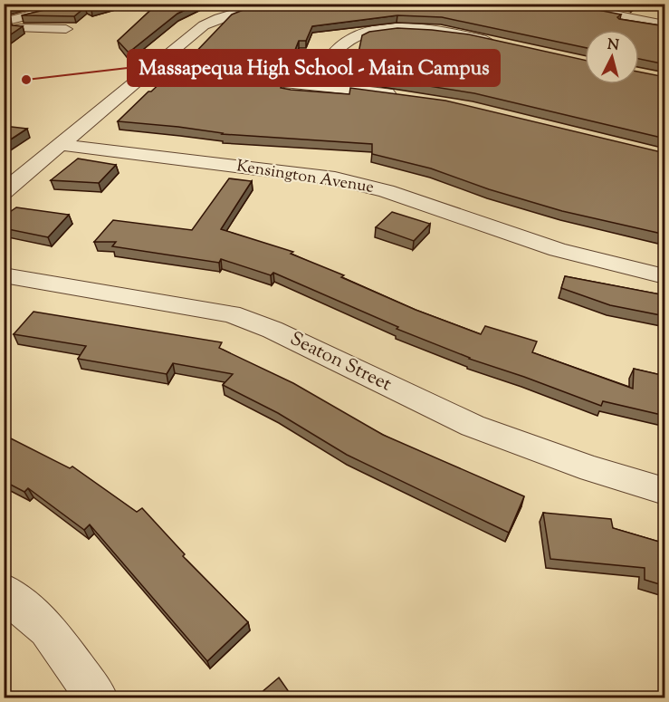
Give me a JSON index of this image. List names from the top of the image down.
{
  "streets": {
    "street": ["Kensington Avenue", "Seaton Street"]
  },
  "places": ["Massapequa High School - Main Campus"],
  "north": "top"
}
